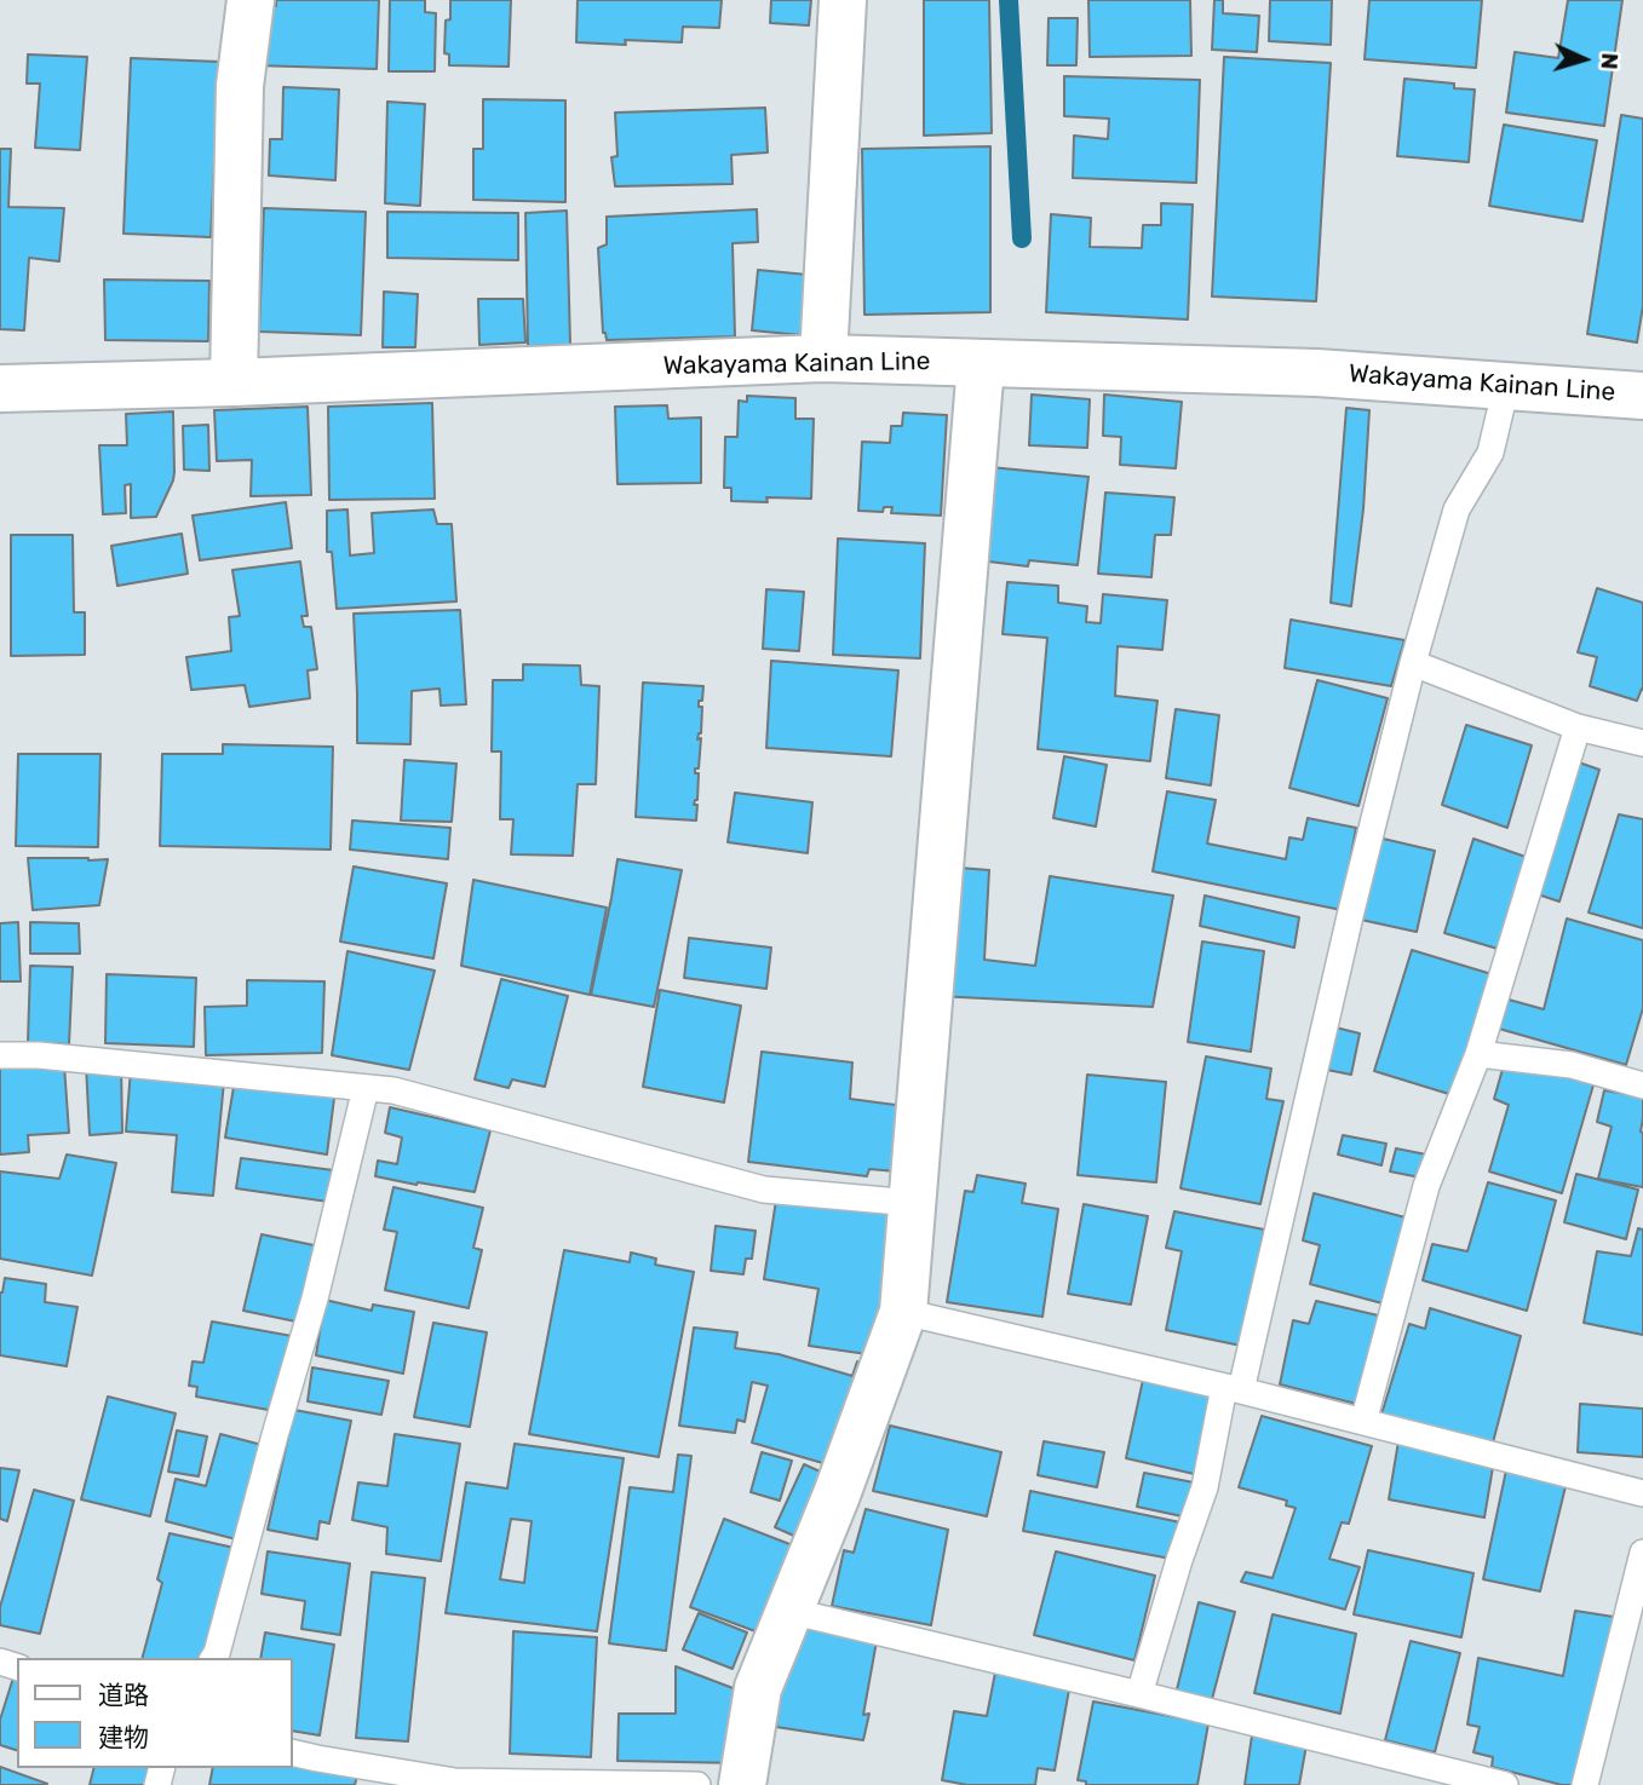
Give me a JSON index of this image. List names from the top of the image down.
{
  "streets": {
    "street": ["Wakayama Kainan Line"]
  },
  "legend": ["道路", "建物"],
  "north": "right"
}
